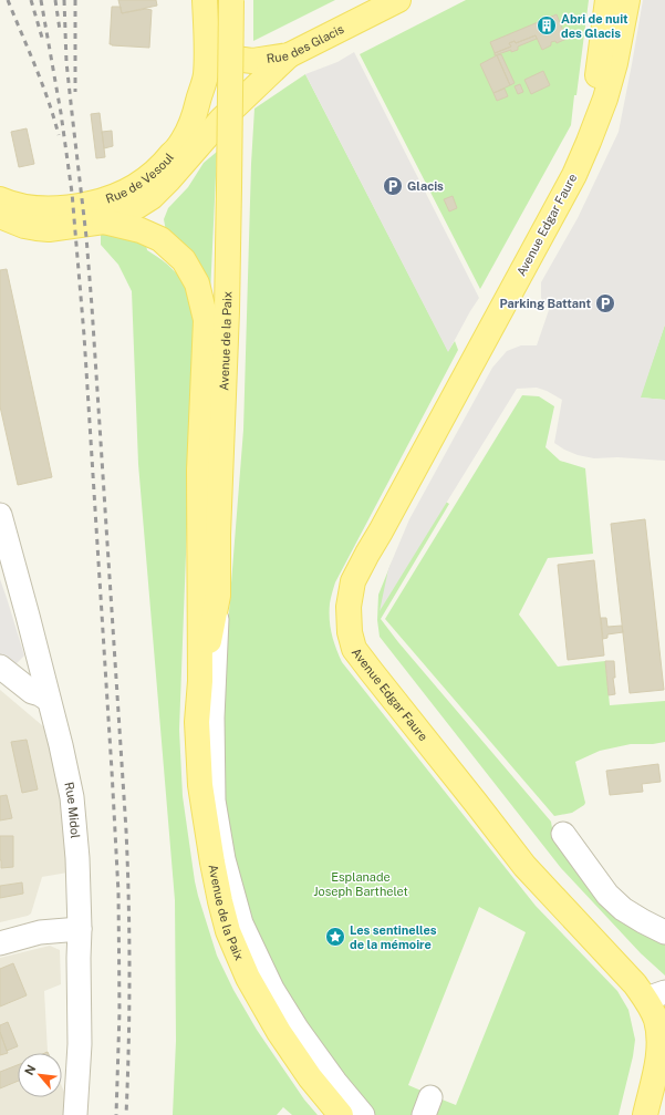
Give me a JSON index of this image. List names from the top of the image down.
{
  "streets": {
    "main road": [
      "Rue des Glacis",
      "Rue de Vesoul",
      "Avenue Edgar Faure",
      "Avenue de la Paix"
    ],
    "street": ["Rue Midol"]
  },
  "crossings": [
    ["Rue des Glacis", "Rue de Vesoul"],
    ["Rue de Vesoul", "Avenue de la Paix"]
  ],
  "parks": ["Esplanade Joseph Barthelet"],
  "places": {
    "building": ["Abri de nuit des Glacis"],
    "parking": ["Glacis", "Parking Battant"],
    "place": ["Les sentinelles de la mémoire"]
  },
  "north": "top left"
}
